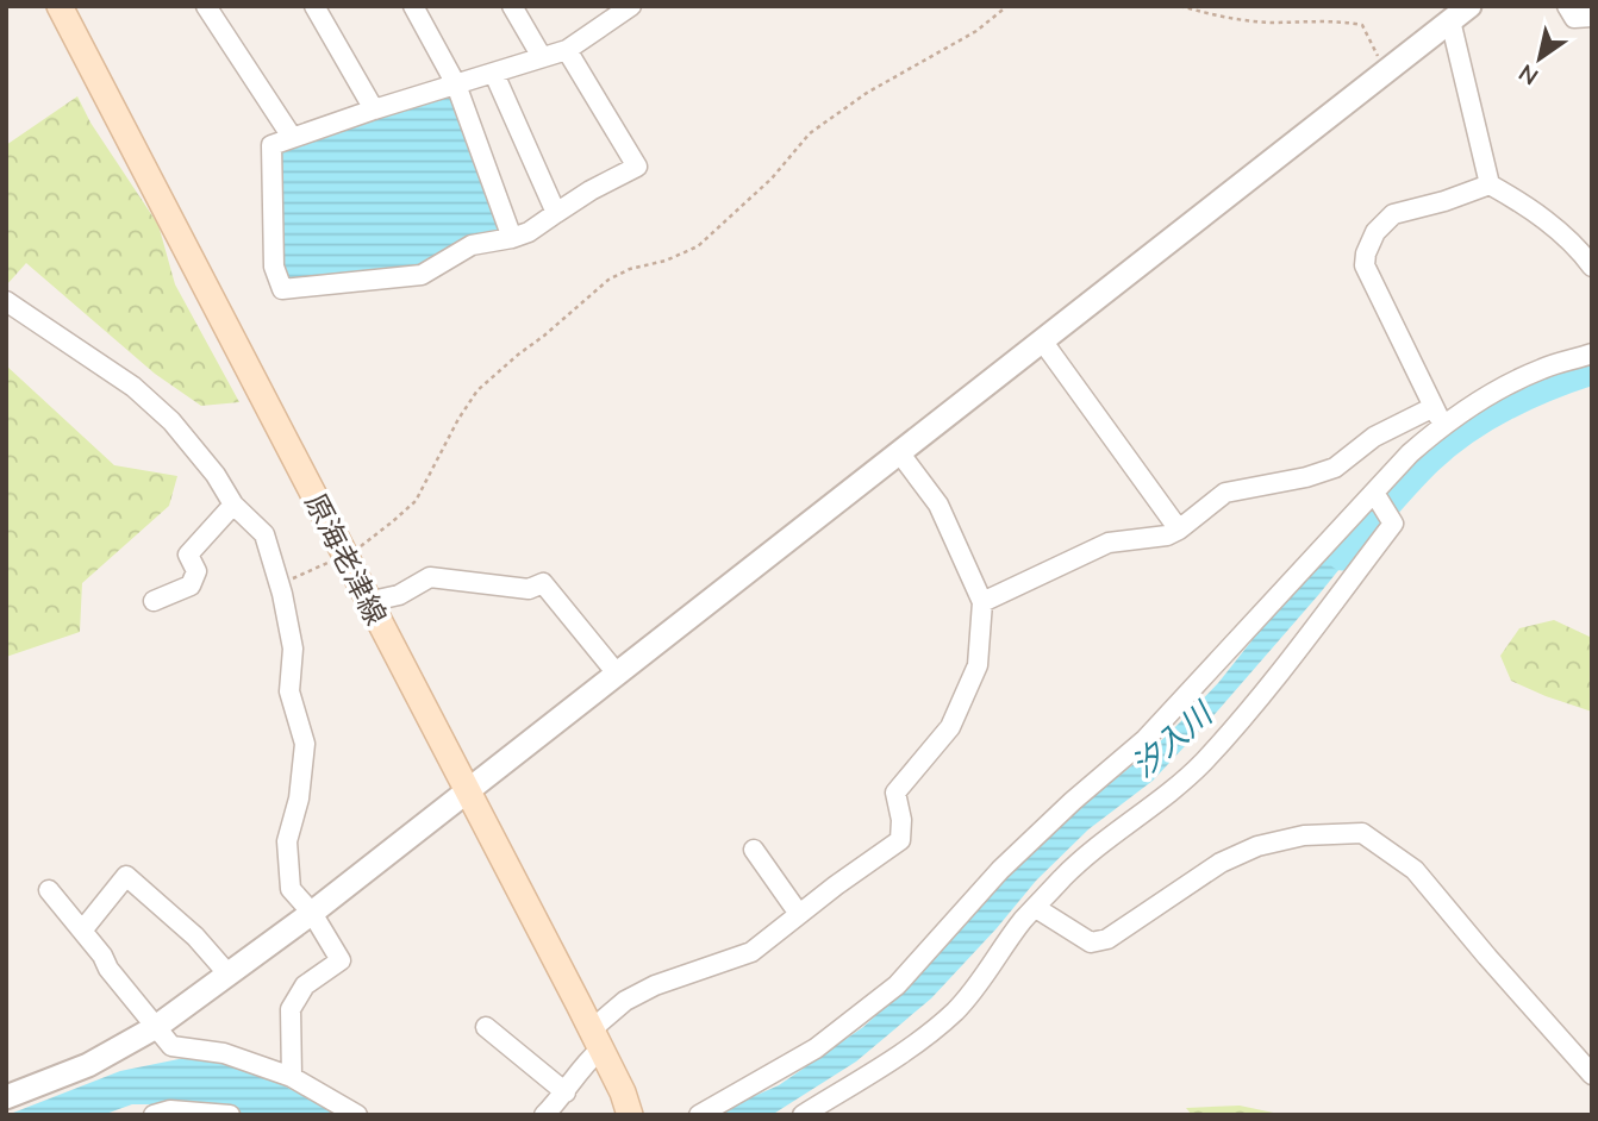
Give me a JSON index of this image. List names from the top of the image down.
{
  "streets": {
    "main road": ["原海老津線"]
  },
  "water": ["汐入川"],
  "north": "bottom left"
}
